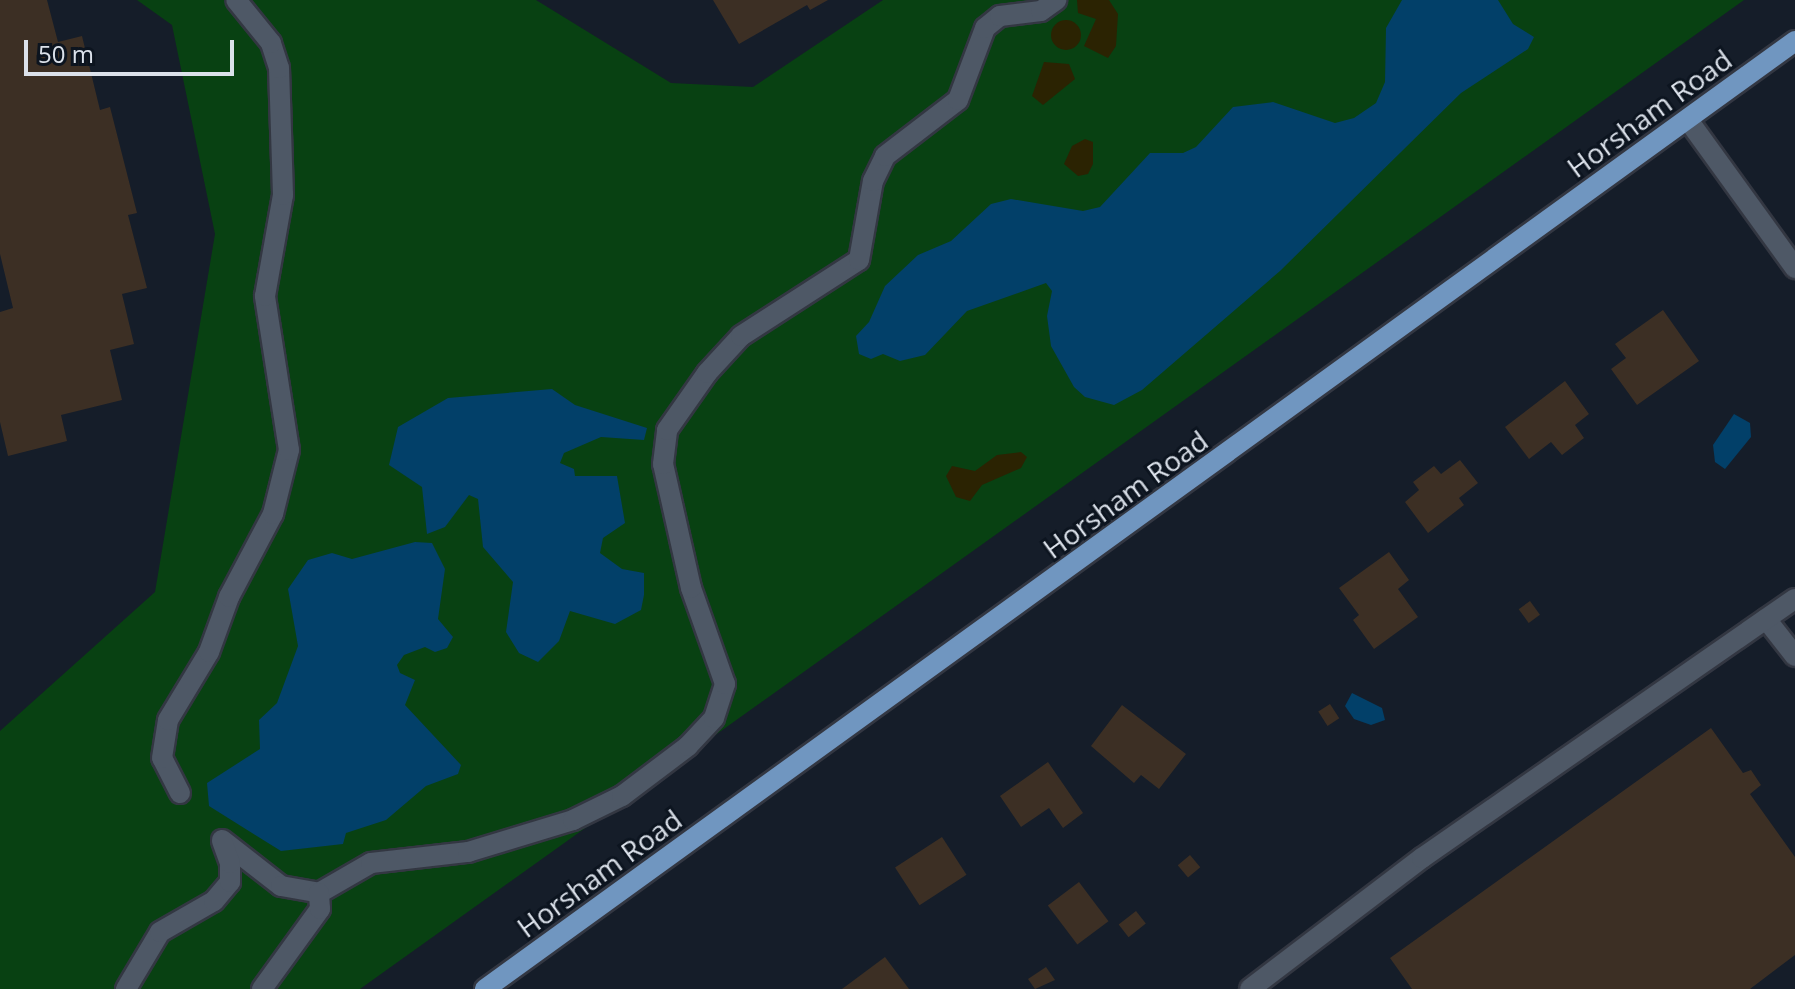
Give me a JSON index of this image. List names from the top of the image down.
{
  "streets": {
    "main road": ["Horsham Road"]
  },
  "scale_bar": "50 m"
}
